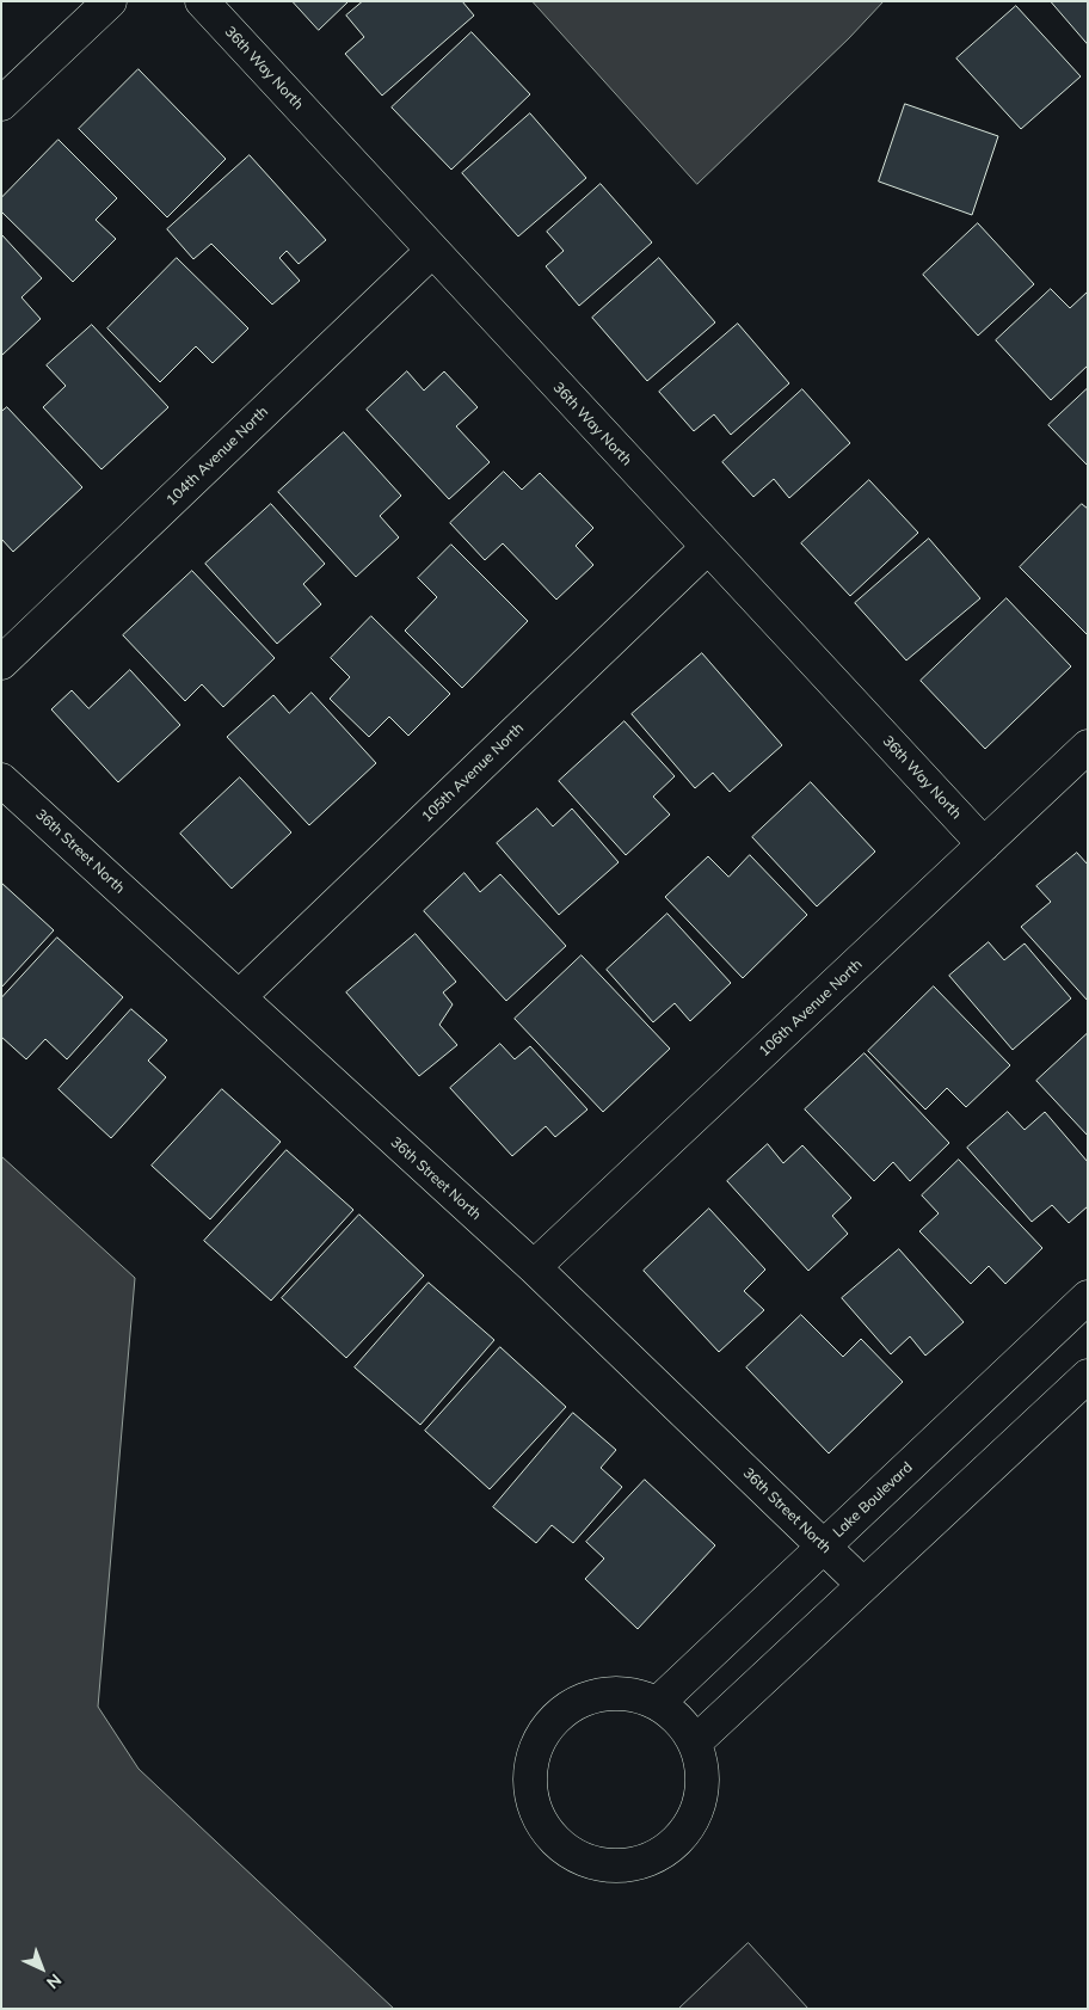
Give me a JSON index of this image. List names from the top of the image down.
{
  "streets": {
    "street": [
      "36th Way North",
      "104th Avenue North",
      "105th Avenue North",
      "36th Street North",
      "106th Avenue North",
      "Lake Boulevard"
    ]
  },
  "crossings": [
    ["36th Way North", "104th Avenue North"],
    ["36th Way North", "105th Avenue North"],
    ["36th Way North", "106th Avenue North"],
    ["105th Avenue North", "36th Street North"],
    ["36th Street North", "106th Avenue North"],
    ["36th Street North", "Lake Boulevard"]
  ],
  "north": "bottom right"
}
